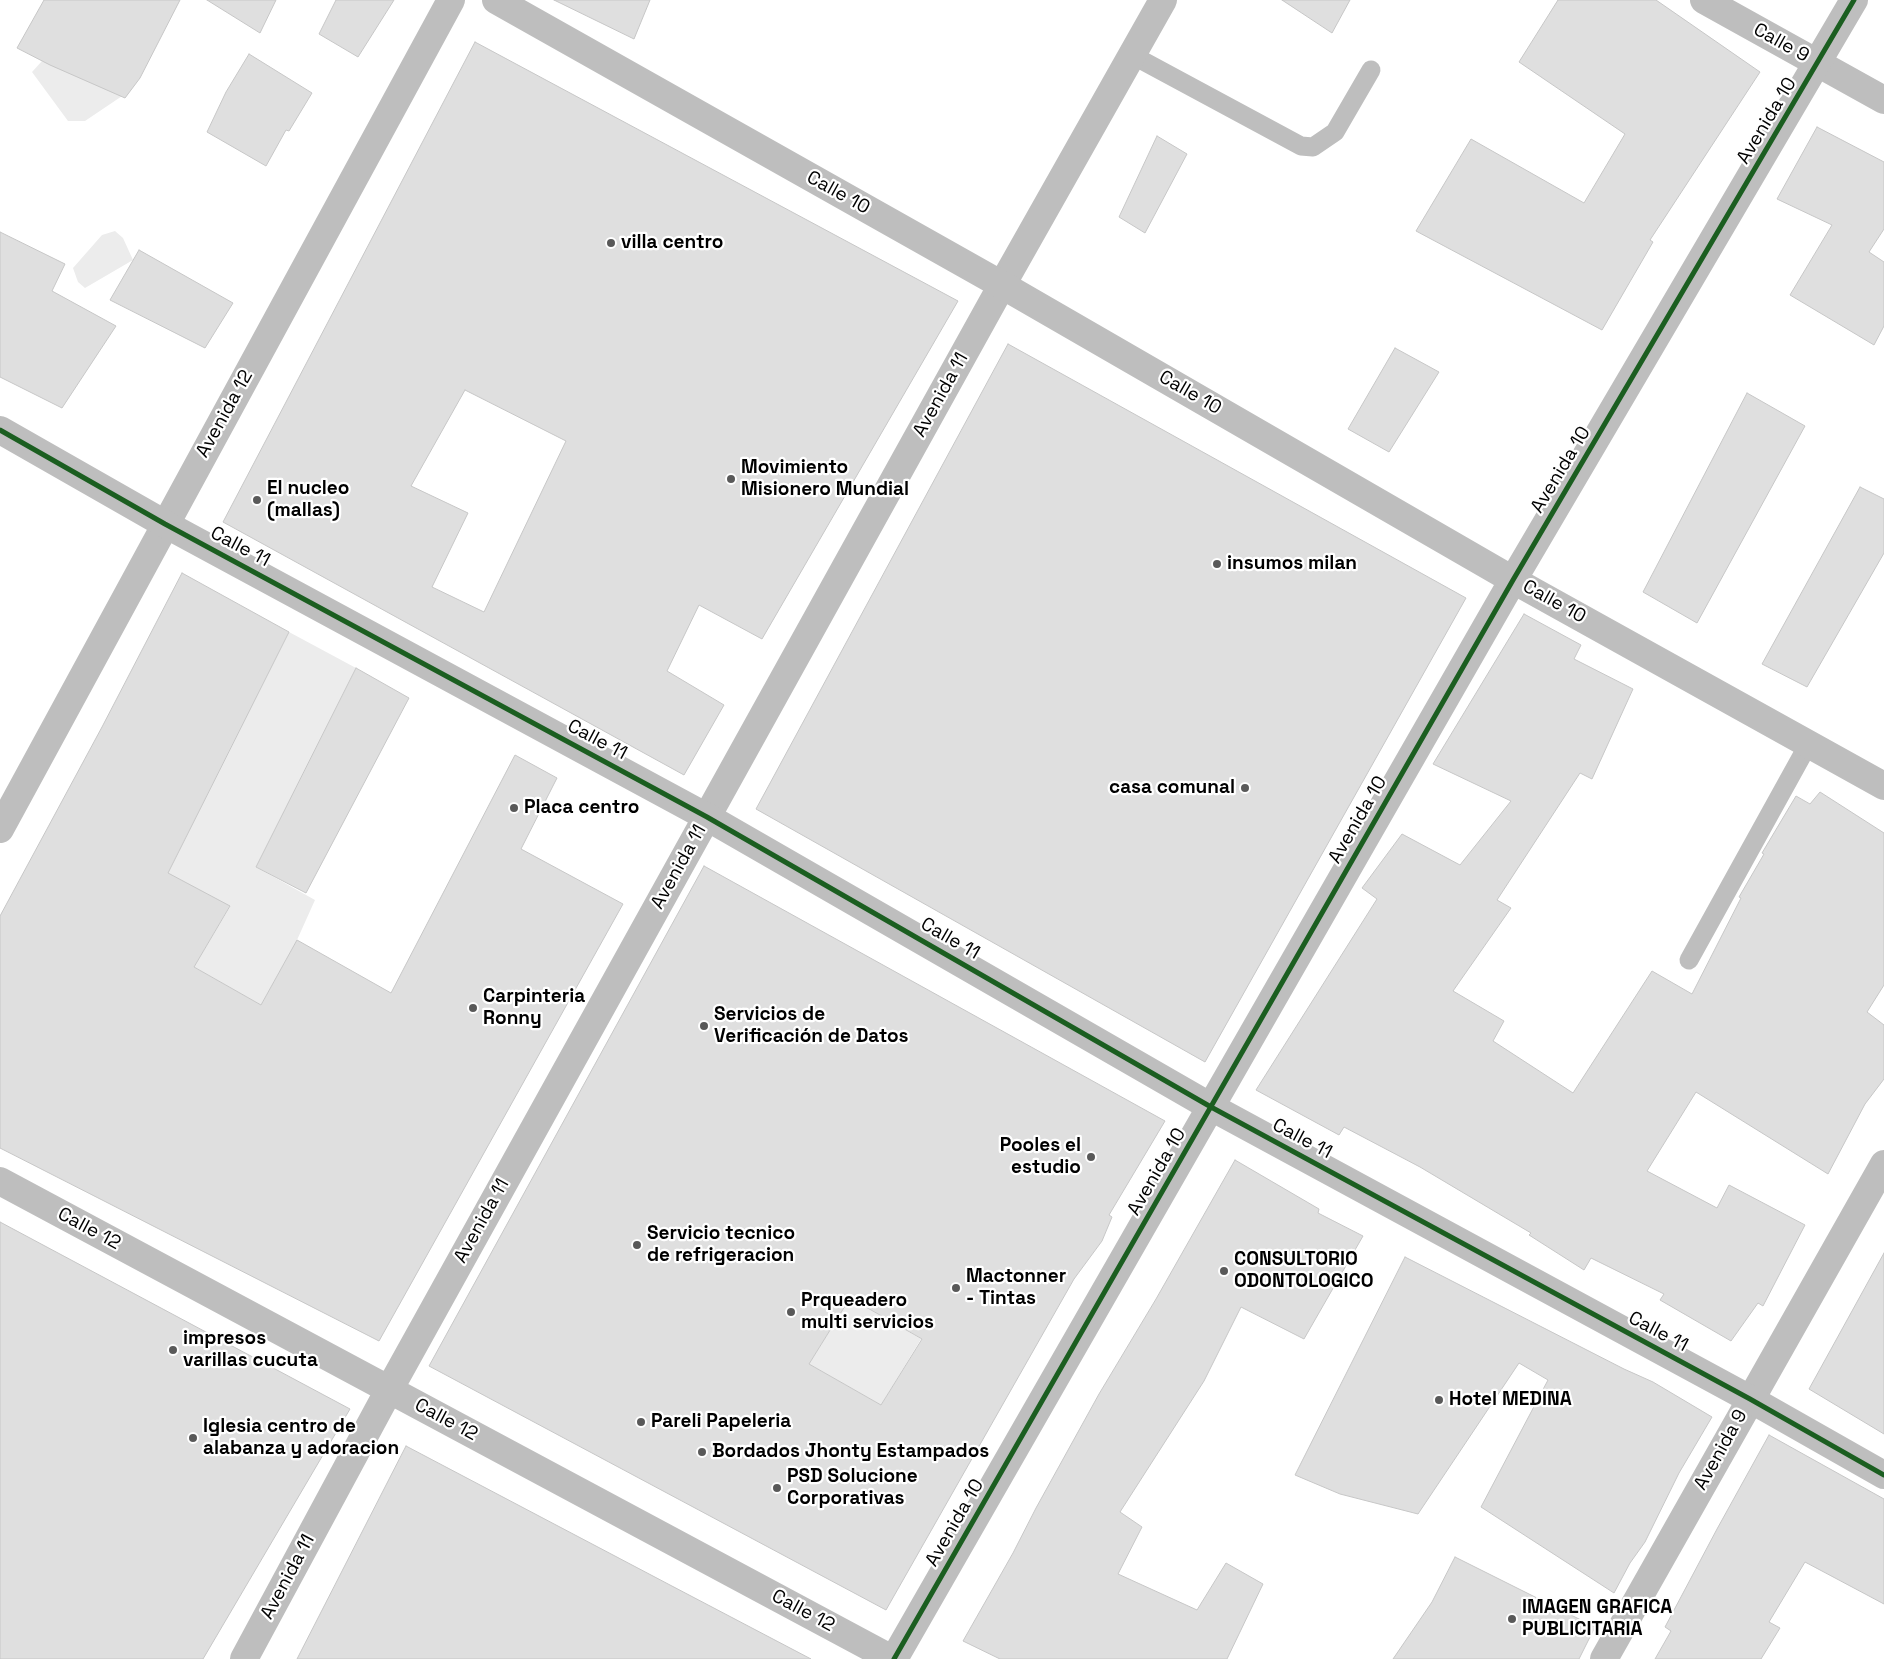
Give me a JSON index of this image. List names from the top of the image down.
{
  "streets": {
    "street": [
      "Calle 9",
      "Avenida 10",
      "Calle 10",
      "Avenida 11",
      "Avenida 12",
      "Calle 11",
      "Calle 12",
      "Avenida 9"
    ]
  },
  "crossings": [
    ["Calle 9", "Avenida 10"],
    ["Avenida 10", "Calle 10"],
    ["Avenida 10", "Calle 11"],
    ["Avenida 10", "Calle 12"],
    ["Calle 10", "Avenida 11"],
    ["Avenida 11", "Calle 11"],
    ["Avenida 11", "Calle 12"],
    ["Avenida 12", "Calle 11"],
    ["Calle 11", "Avenida 9"]
  ],
  "places": [
    "villa centro",
    "Movimiento Misionero Mundial",
    "El nucleo (mallas)",
    "insumos milan",
    "casa comunal",
    "Placa centro",
    "Carpinteria Ronny",
    "Servicios de Verificación de Datos",
    "Pooles el estudio",
    "Servicio tecnico de refrigeracion",
    "CONSULTORIO ODONTOLOGICO",
    "Mactonner - Tintas",
    "Prqueadero multi servicios",
    "impresos varillas cucuta",
    "Hotel MEDINA",
    "Pareli Papeleria",
    "Iglesia centro de alabanza y adoracion",
    "Bordados Jhonty Estampados",
    "PSD Solucione Corporativas",
    "IMAGEN GRAFICA PUBLICITARIA"
  ]
}
